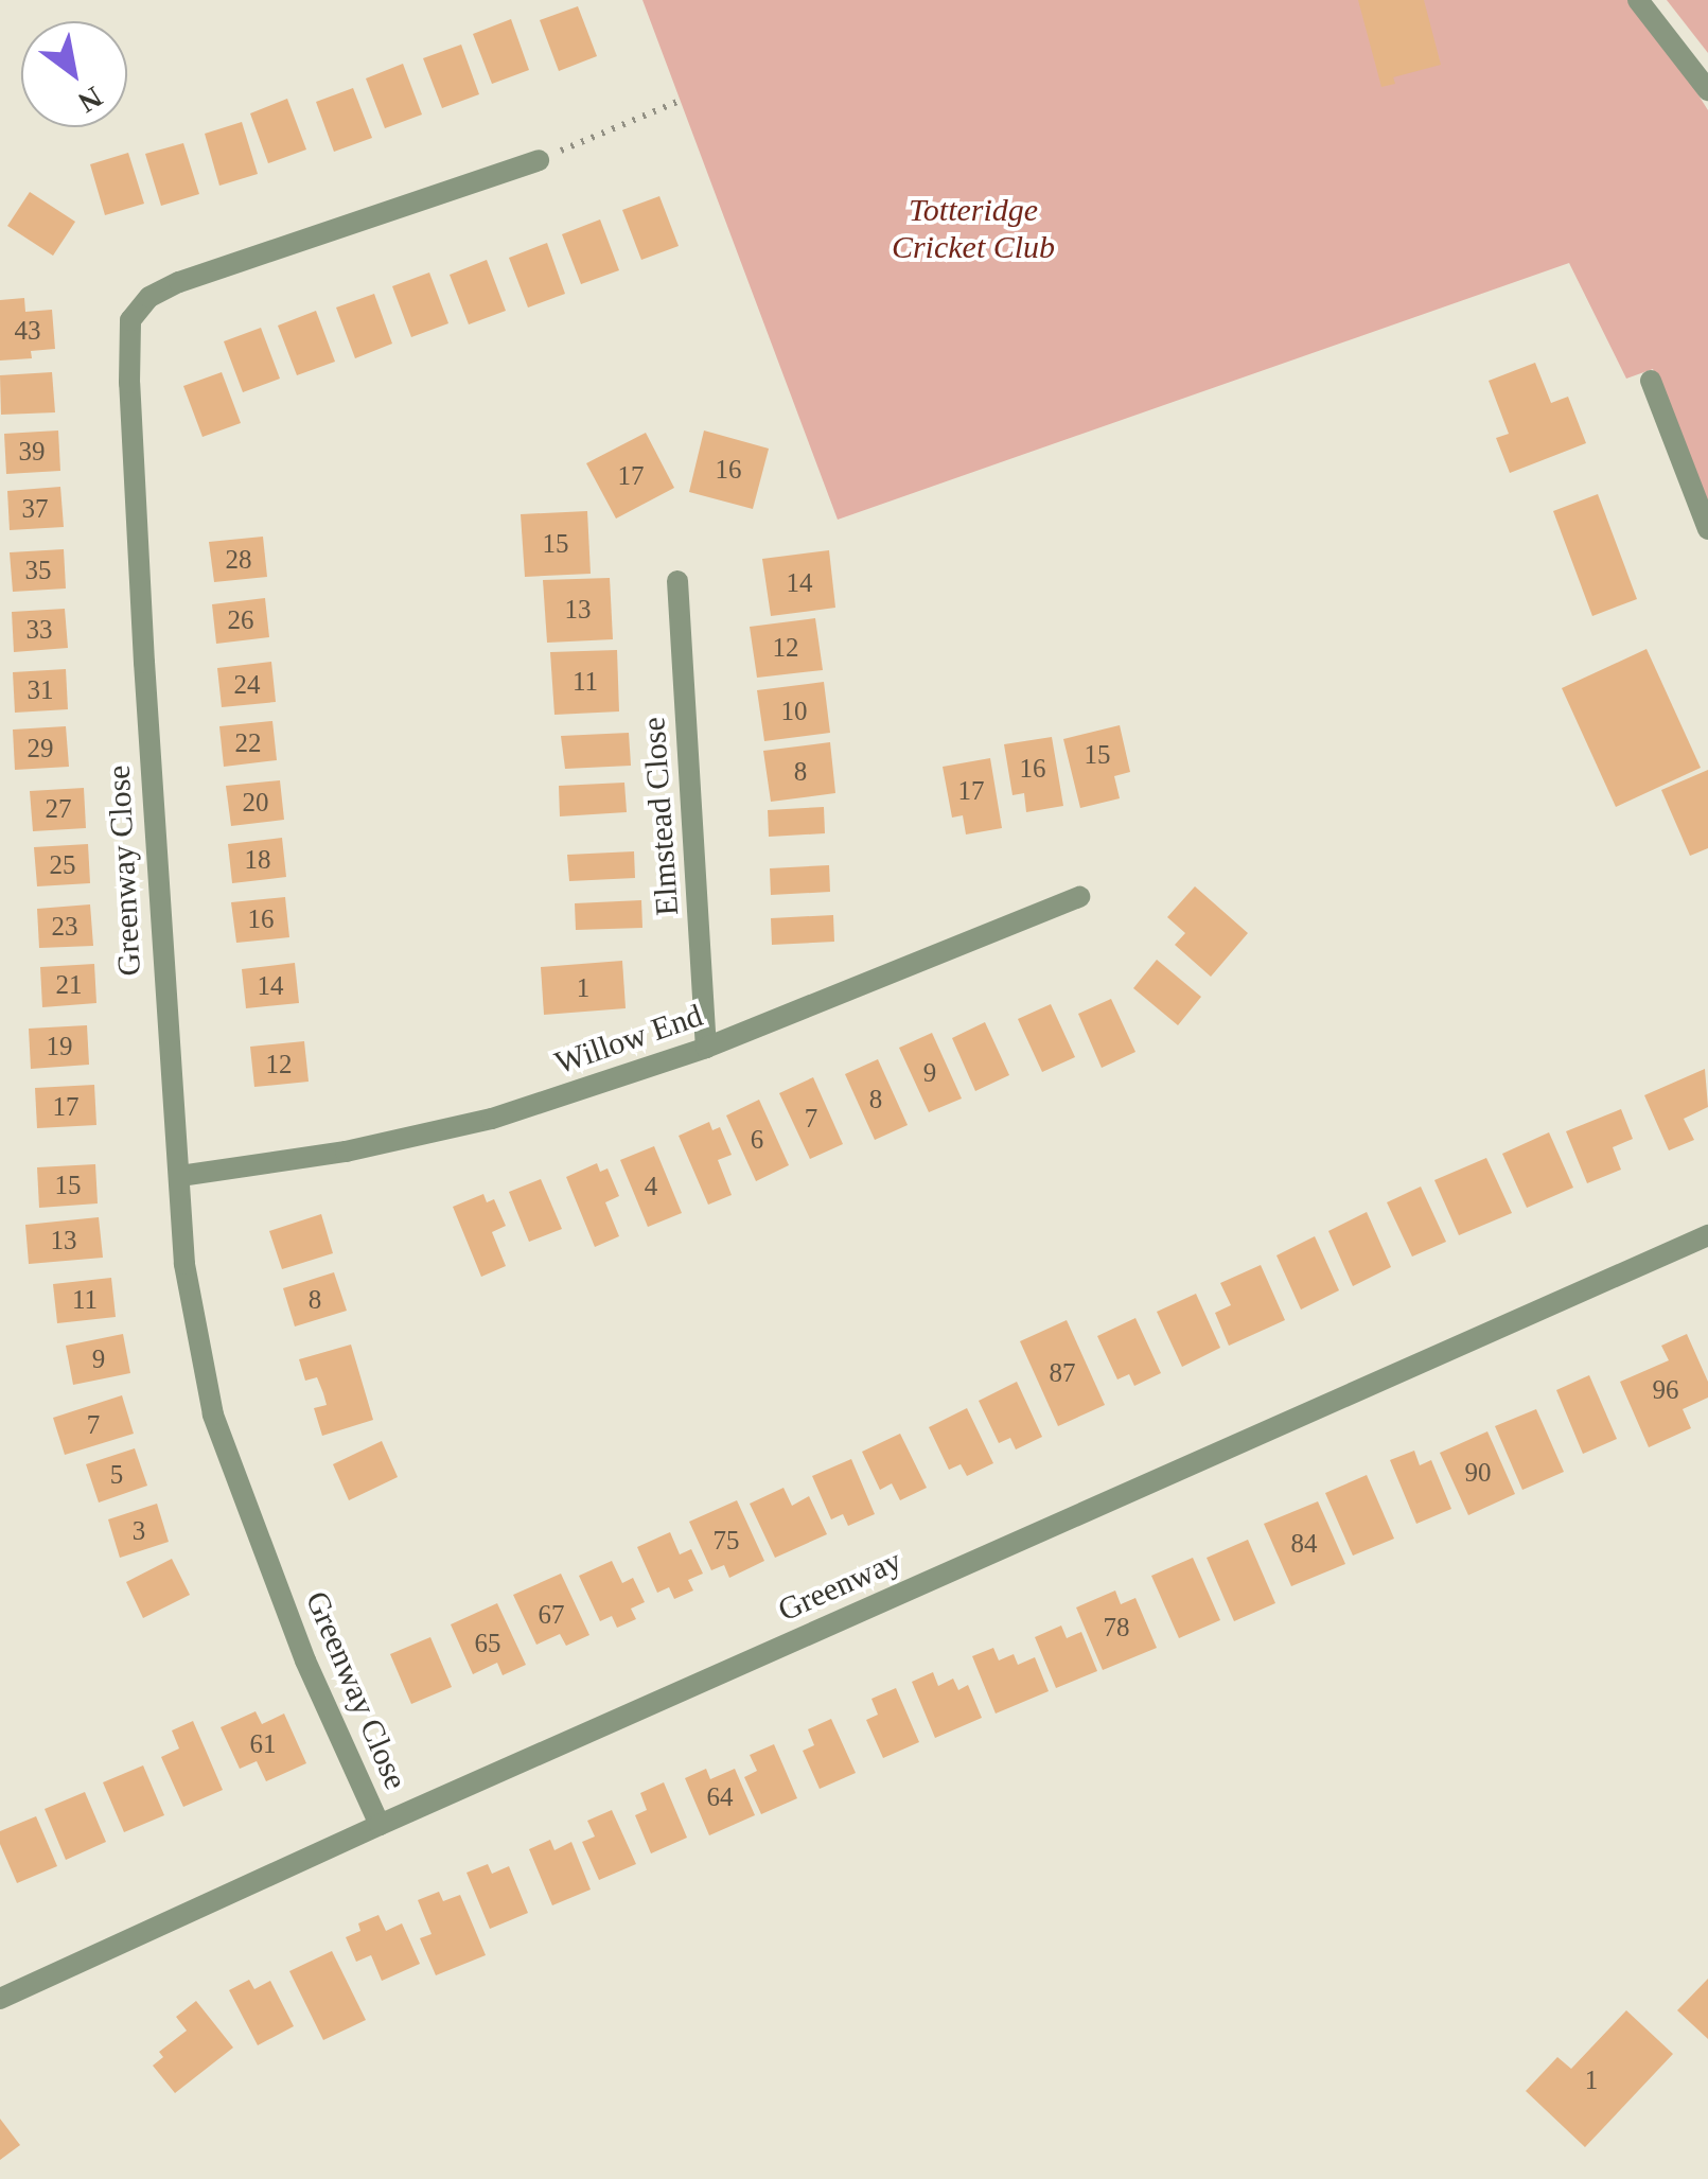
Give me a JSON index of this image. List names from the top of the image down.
{
  "streets": {
    "street": [
      "Elmstead Close",
      "Greenway Close",
      "Willow End",
      "Greenway"
    ]
  },
  "crossings": [
    ["Elmstead Close", "Willow End"],
    ["Greenway Close", "Willow End"],
    ["Greenway Close", "Greenway"]
  ],
  "parks": ["Totteridge Cricket Club"],
  "house_numbers": [
    "43",
    "39",
    "16",
    "17",
    "37",
    "15",
    "28",
    "35",
    "14",
    "13",
    "26",
    "33",
    "12",
    "11",
    "24",
    "31",
    "10",
    "22",
    "29",
    "15",
    "16",
    "8",
    "17",
    "20",
    "27",
    "18",
    "25",
    "16",
    "23",
    "21",
    "14",
    "1",
    "19",
    "12",
    "9",
    "8",
    "17",
    "7",
    "6",
    "15",
    "4",
    "13",
    "11",
    "8",
    "9",
    "87",
    "96",
    "7",
    "90",
    "5",
    "3",
    "75",
    "84",
    "67",
    "78",
    "65",
    "61",
    "64",
    "1"
  ],
  "north": "bottom right"
}
